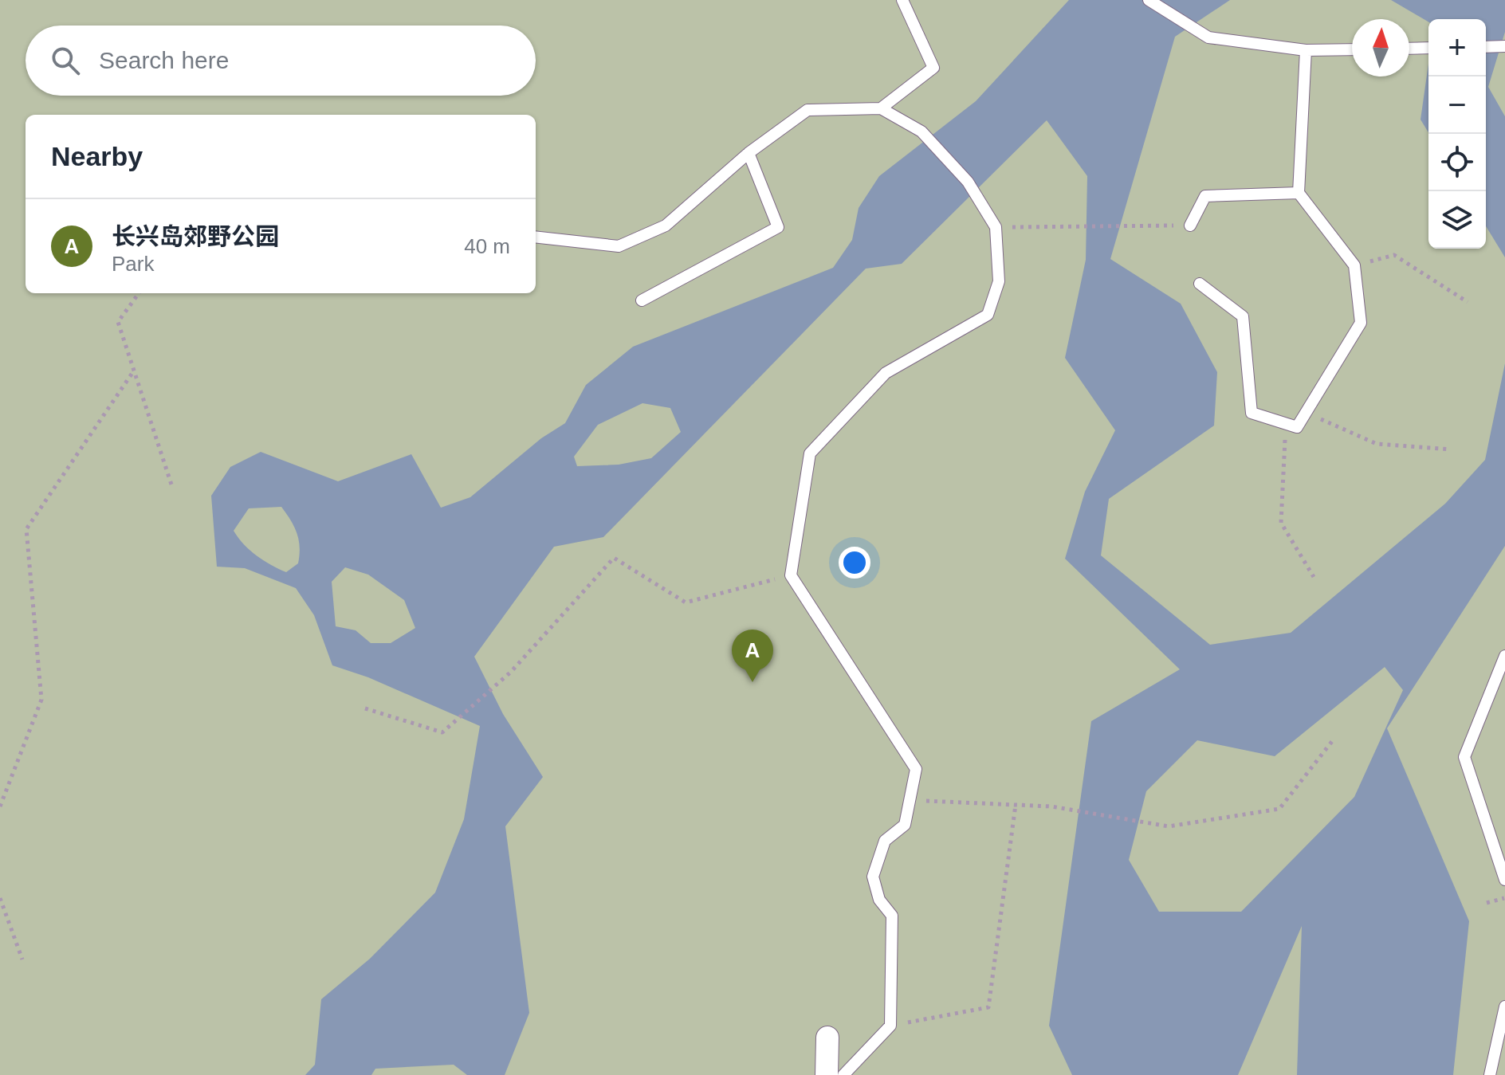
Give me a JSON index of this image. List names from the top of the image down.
{
  "north": "top",
  "page": {
    "map_buttons": ["+", "−"],
    "search": "Search here",
    "heading": "Nearby",
    "list": [
      {
        "mark": "A",
        "name": "长兴岛郊野公园",
        "note": "Park",
        "value": "40 m"
      }
    ],
    "pins": "A"
  }
}
